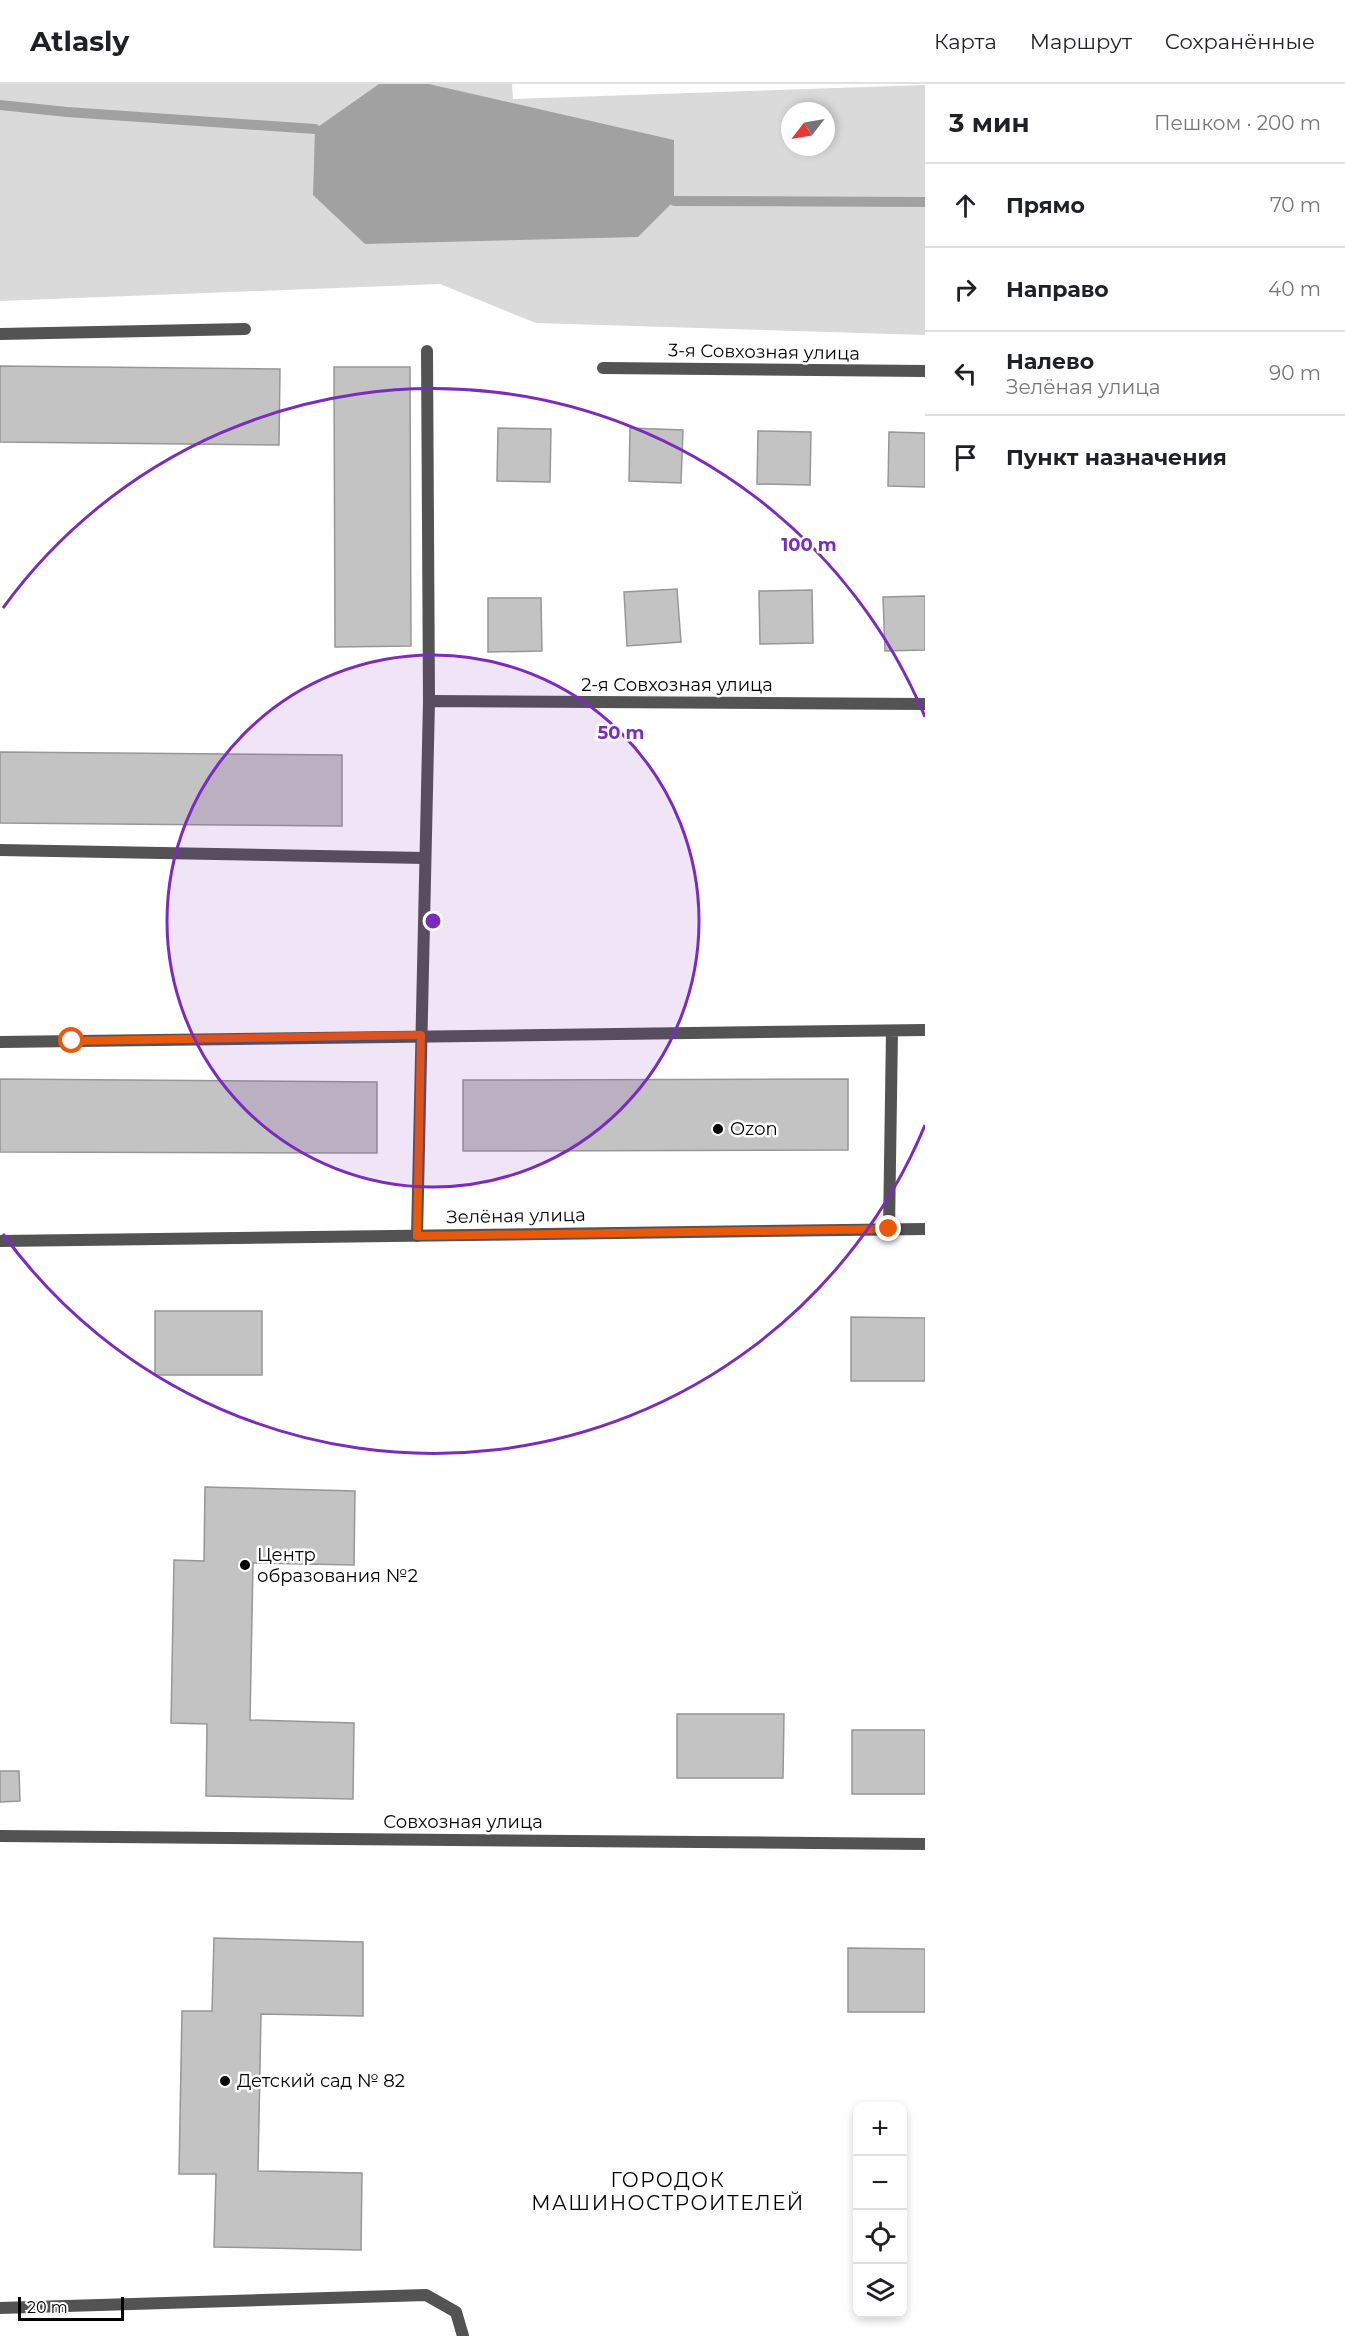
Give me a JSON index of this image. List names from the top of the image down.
{
  "streets": {
    "street": [
      "3-я Совхозная улица",
      "2-я Совхозная улица",
      "Зелёная улица",
      "Совхозная улица"
    ]
  },
  "districts": ["ГОРОДОК МАШИНОСТРОИТЕЛЕЙ"],
  "places": ["Ozon", "Центр образования №2", "Детский сад № 82"],
  "scale_bar": "20 m",
  "north": "bottom left",
  "page": {
    "header": "Atlasly",
    "nav": ["Карта", "Маршрут", "Сохранённые"],
    "heading": ["3 мин", "Пешком · 200 m"],
    "list": [
      ["Прямо", "70 m"],
      ["Направо", "40 m"],
      ["Налево", "Зелёная улица", "90 m"],
      "Пункт назначения"
    ],
    "map_buttons": ["+", "−"],
    "scale": "20 m"
  },
  "rings": ["100 m", "50 m"]
}
